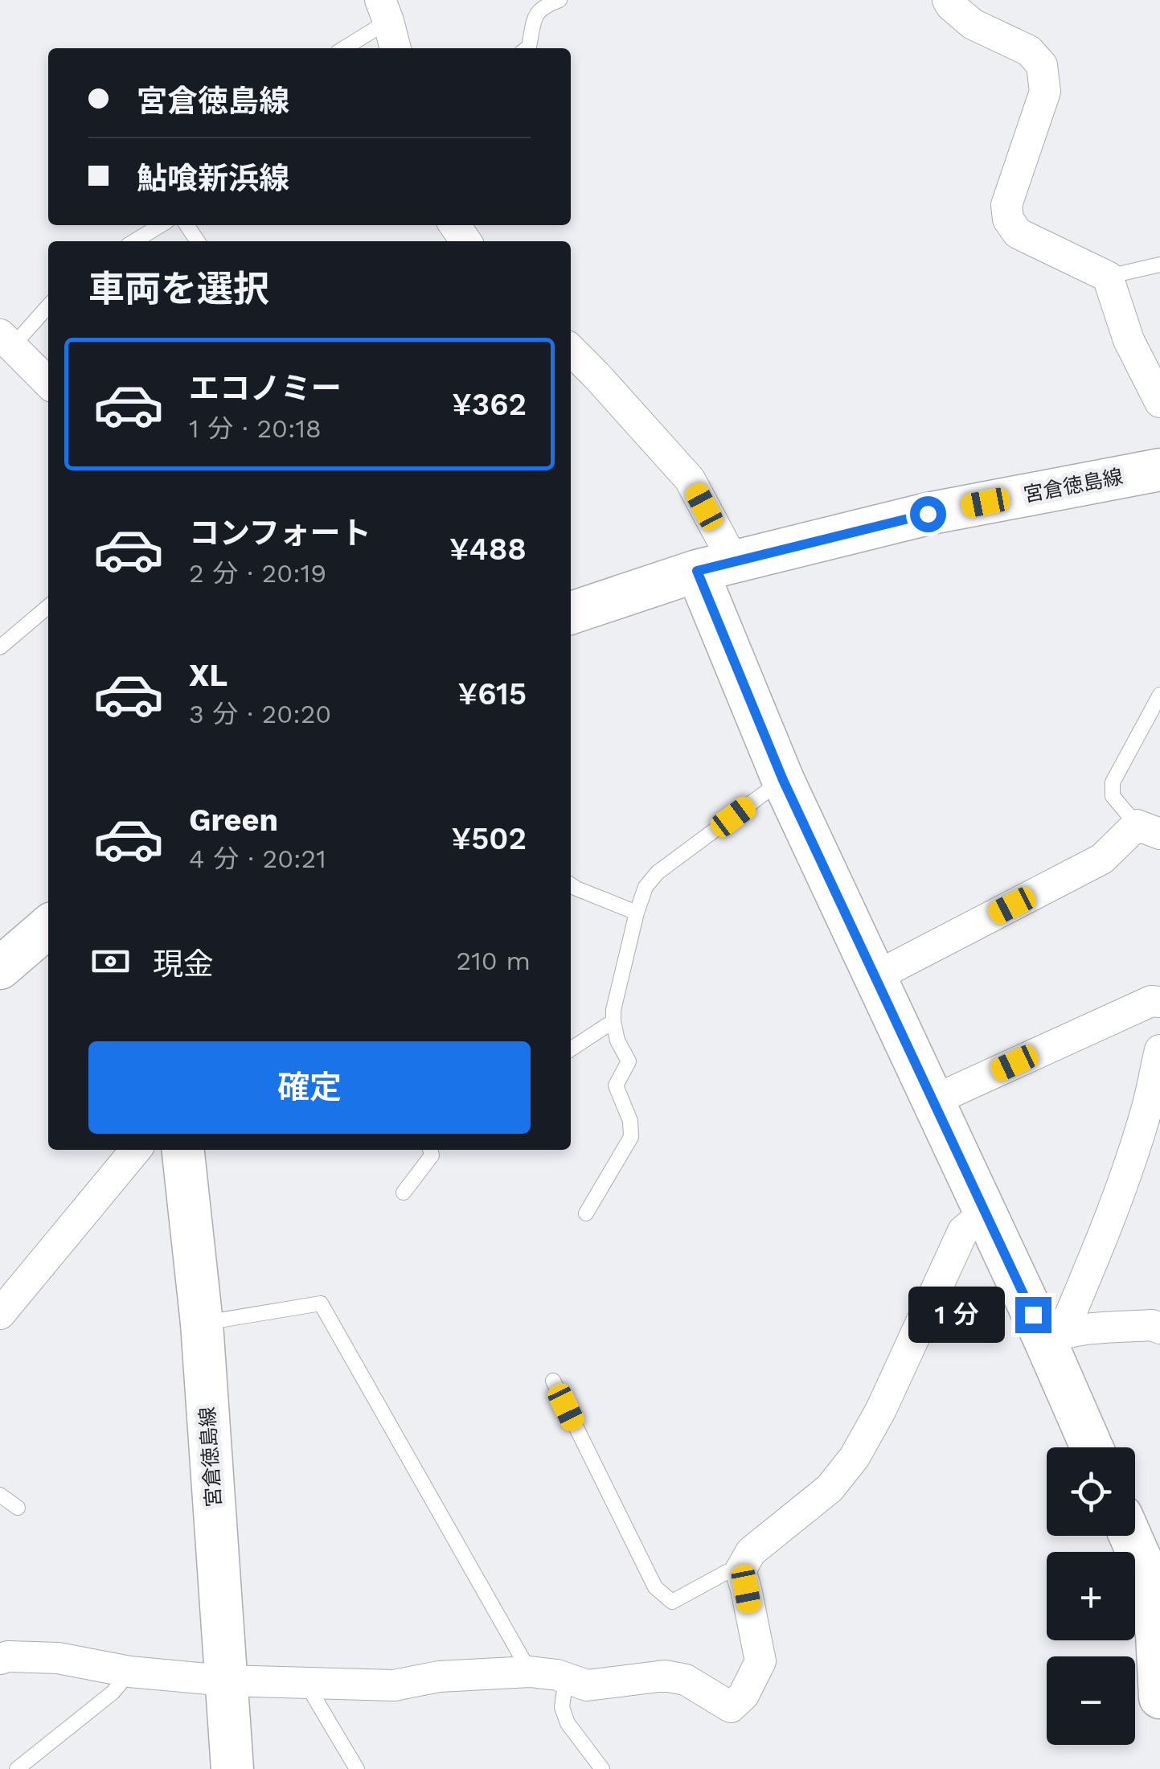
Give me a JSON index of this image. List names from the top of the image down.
{
  "streets": {
    "main road": ["宮倉徳島線"]
  },
  "page": {
    "banner": ["宮倉徳島線", "鮎喰新浜線"],
    "heading": "車両を選択",
    "list": [
      {
        "name": "エコノミー",
        "note": "1 分 · 20:18",
        "value": "¥362"
      },
      {
        "name": "コンフォート",
        "note": "2 分 · 20:19",
        "value": "¥488"
      },
      {
        "name": "XL",
        "note": "3 分 · 20:20",
        "value": "¥615"
      },
      {
        "name": "Green",
        "note": "4 分 · 20:21",
        "value": "¥502"
      }
    ],
    "pay": ["現金", "210 m"],
    "buttons": "確定",
    "bubble": "1 分",
    "map_buttons": ["+", "−"]
  }
}
